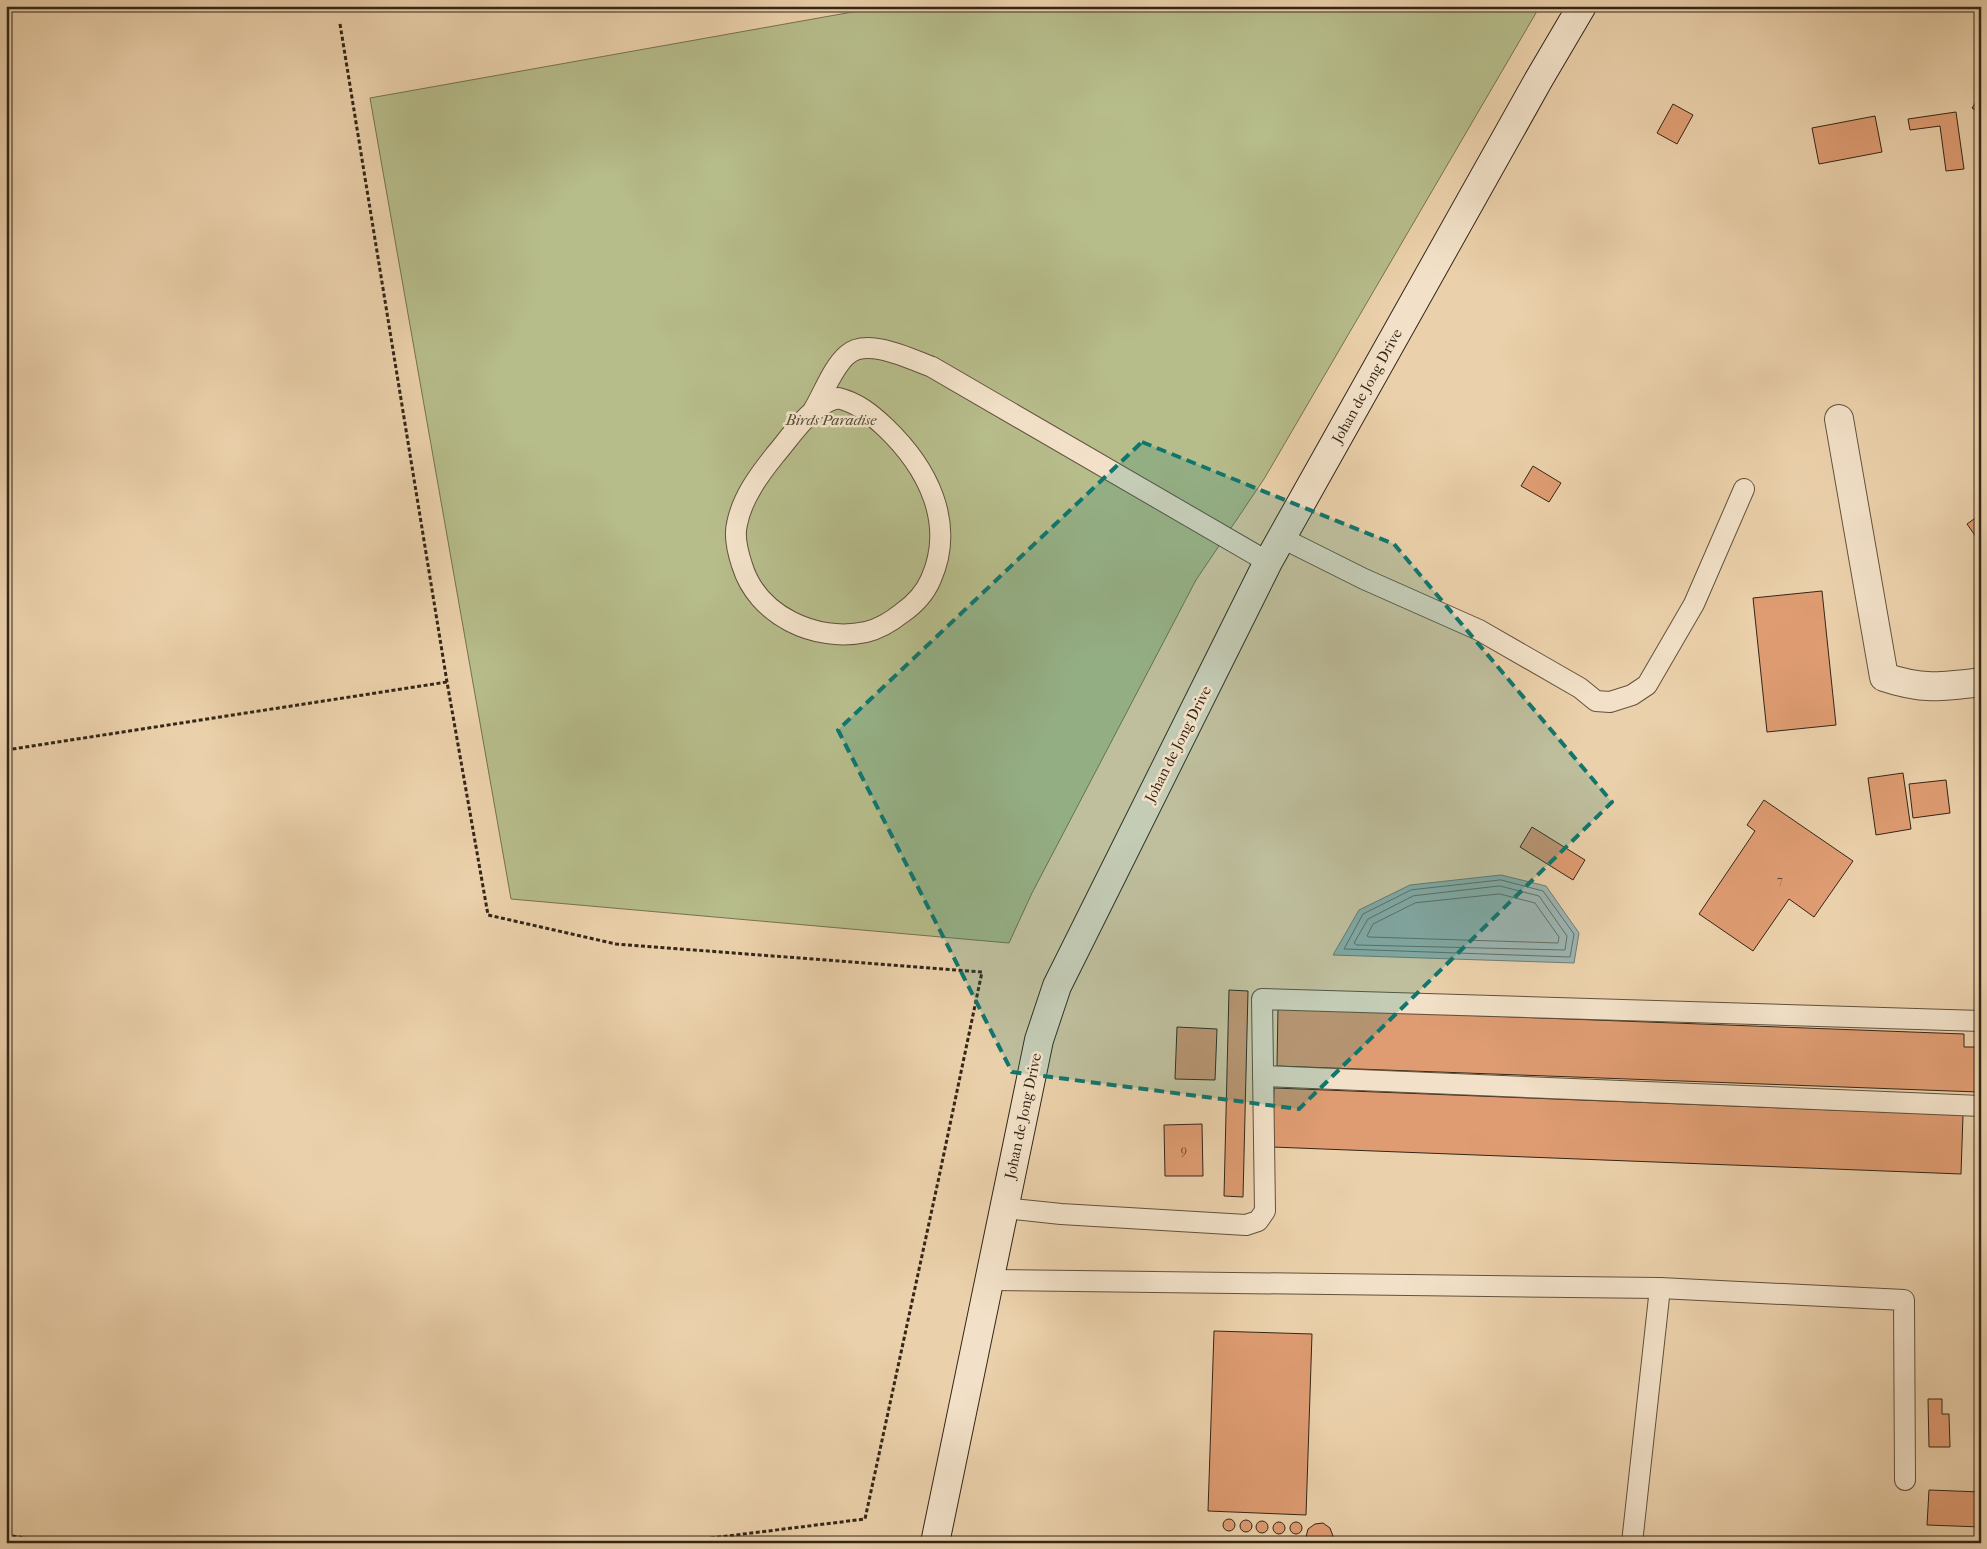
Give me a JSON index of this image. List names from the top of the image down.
{
  "streets": {
    "street": ["Johan de Jong Drive"]
  },
  "parks": ["Birds Paradise"],
  "house_numbers": ["7", "9"]
}
